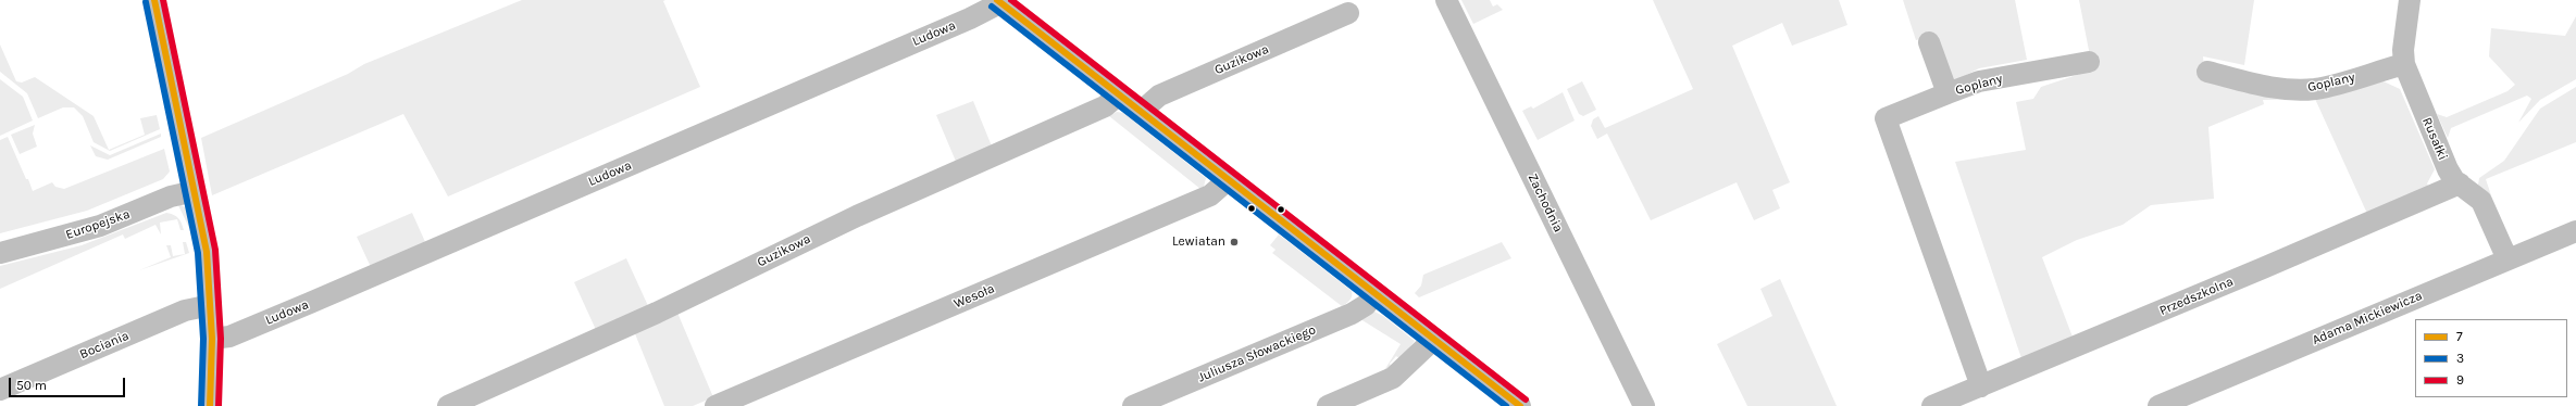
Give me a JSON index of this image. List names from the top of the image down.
{
  "streets": {
    "street": [
      "Ludowa",
      "Guzikowa",
      "Goplany",
      "Rusałki",
      "Zachodnia",
      "Europejska",
      "Wesoła",
      "Przedszkolna",
      "Adama Mickiewicza",
      "Bociania",
      "Juliusza Słowackiego"
    ]
  },
  "crossings": [
    ["Goplany", "Rusałki"],
    ["Rusałki", "Przedszkolna"],
    ["Rusałki", "Adama Mickiewicza"]
  ],
  "places": ["Lewiatan"],
  "lines": ["transit line 7", "transit line 9", "transit line 3"],
  "legend": ["7", "3", "9"],
  "scale_bar": "50 m"
}
